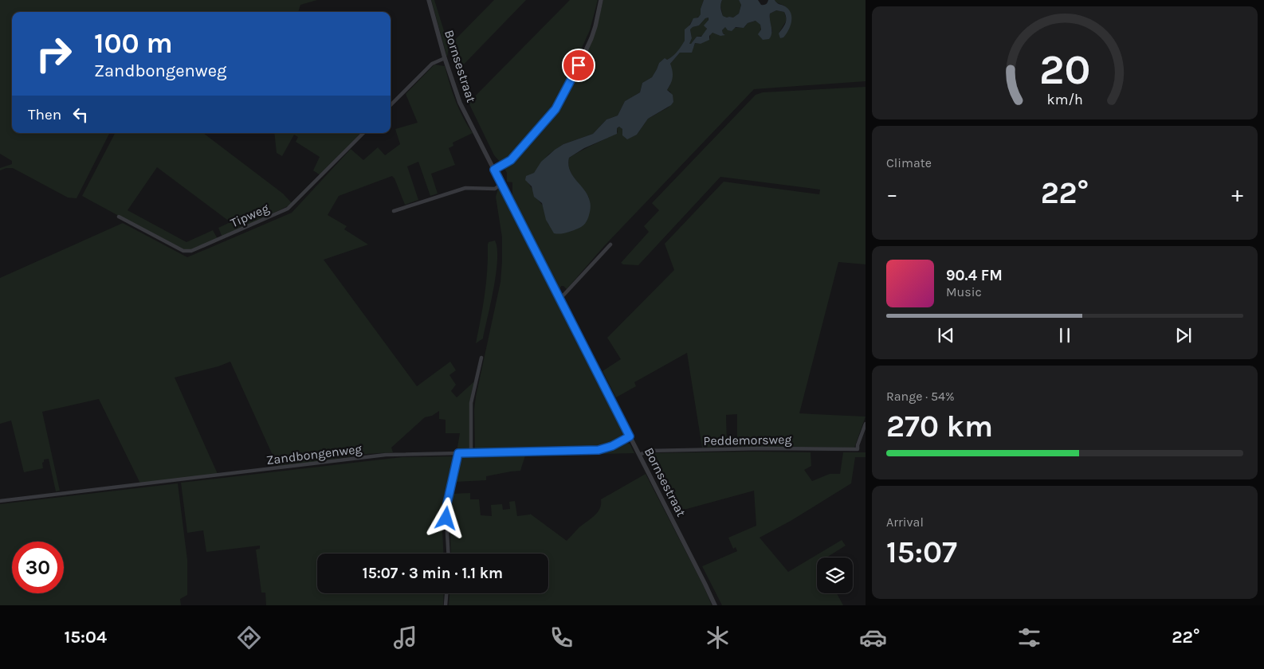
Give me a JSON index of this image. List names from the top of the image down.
{
  "streets": {
    "street": [
      "Bornsestraat",
      "Tipweg",
      "Peddemorsweg",
      "Zandbongenweg"
    ]
  },
  "crossings": [
    ["Bornsestraat", "Peddemorsweg"],
    ["Bornsestraat", "Zandbongenweg"]
  ],
  "page": {
    "turn": ["100 m", "Zandbongenweg"],
    "then": "Then",
    "tile": [
      "Climate",
      ["Range · 54%", "270 km"],
      ["Arrival", "15:07"]
    ],
    "heat": ["−", "22°", "+"],
    "song": ["90.4 FM", "Music"],
    "limit": "30",
    "trip": "15:07 · 3 min · 1.1 km",
    "tabs": ["15:04", "22°"],
    "gauge": ["20", "km/h"]
  }
}
